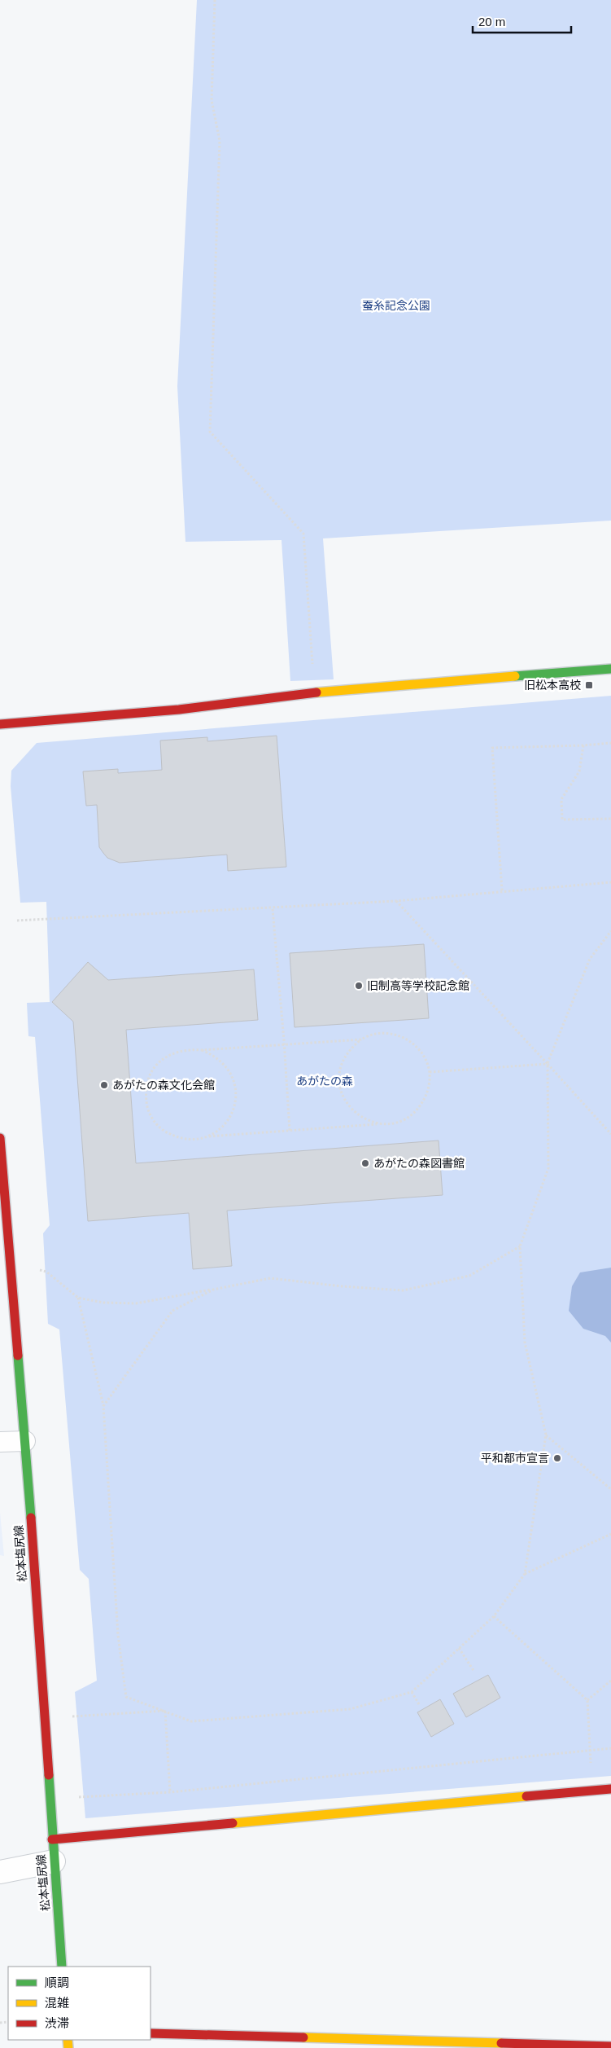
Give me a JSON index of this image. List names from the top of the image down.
{
  "streets": {
    "street": ["松本塩尻線"]
  },
  "parks": ["蚕糸記念公園", "あがたの森"],
  "places": {
    "transit": ["旧松本高校"],
    "other": [
      "旧制高等学校記念館",
      "あがたの森文化会館",
      "あがたの森図書館",
      "平和都市宣言"
    ]
  },
  "legend": ["順調", "混雑", "渋滞"],
  "scale_bar": "20 m"
}
